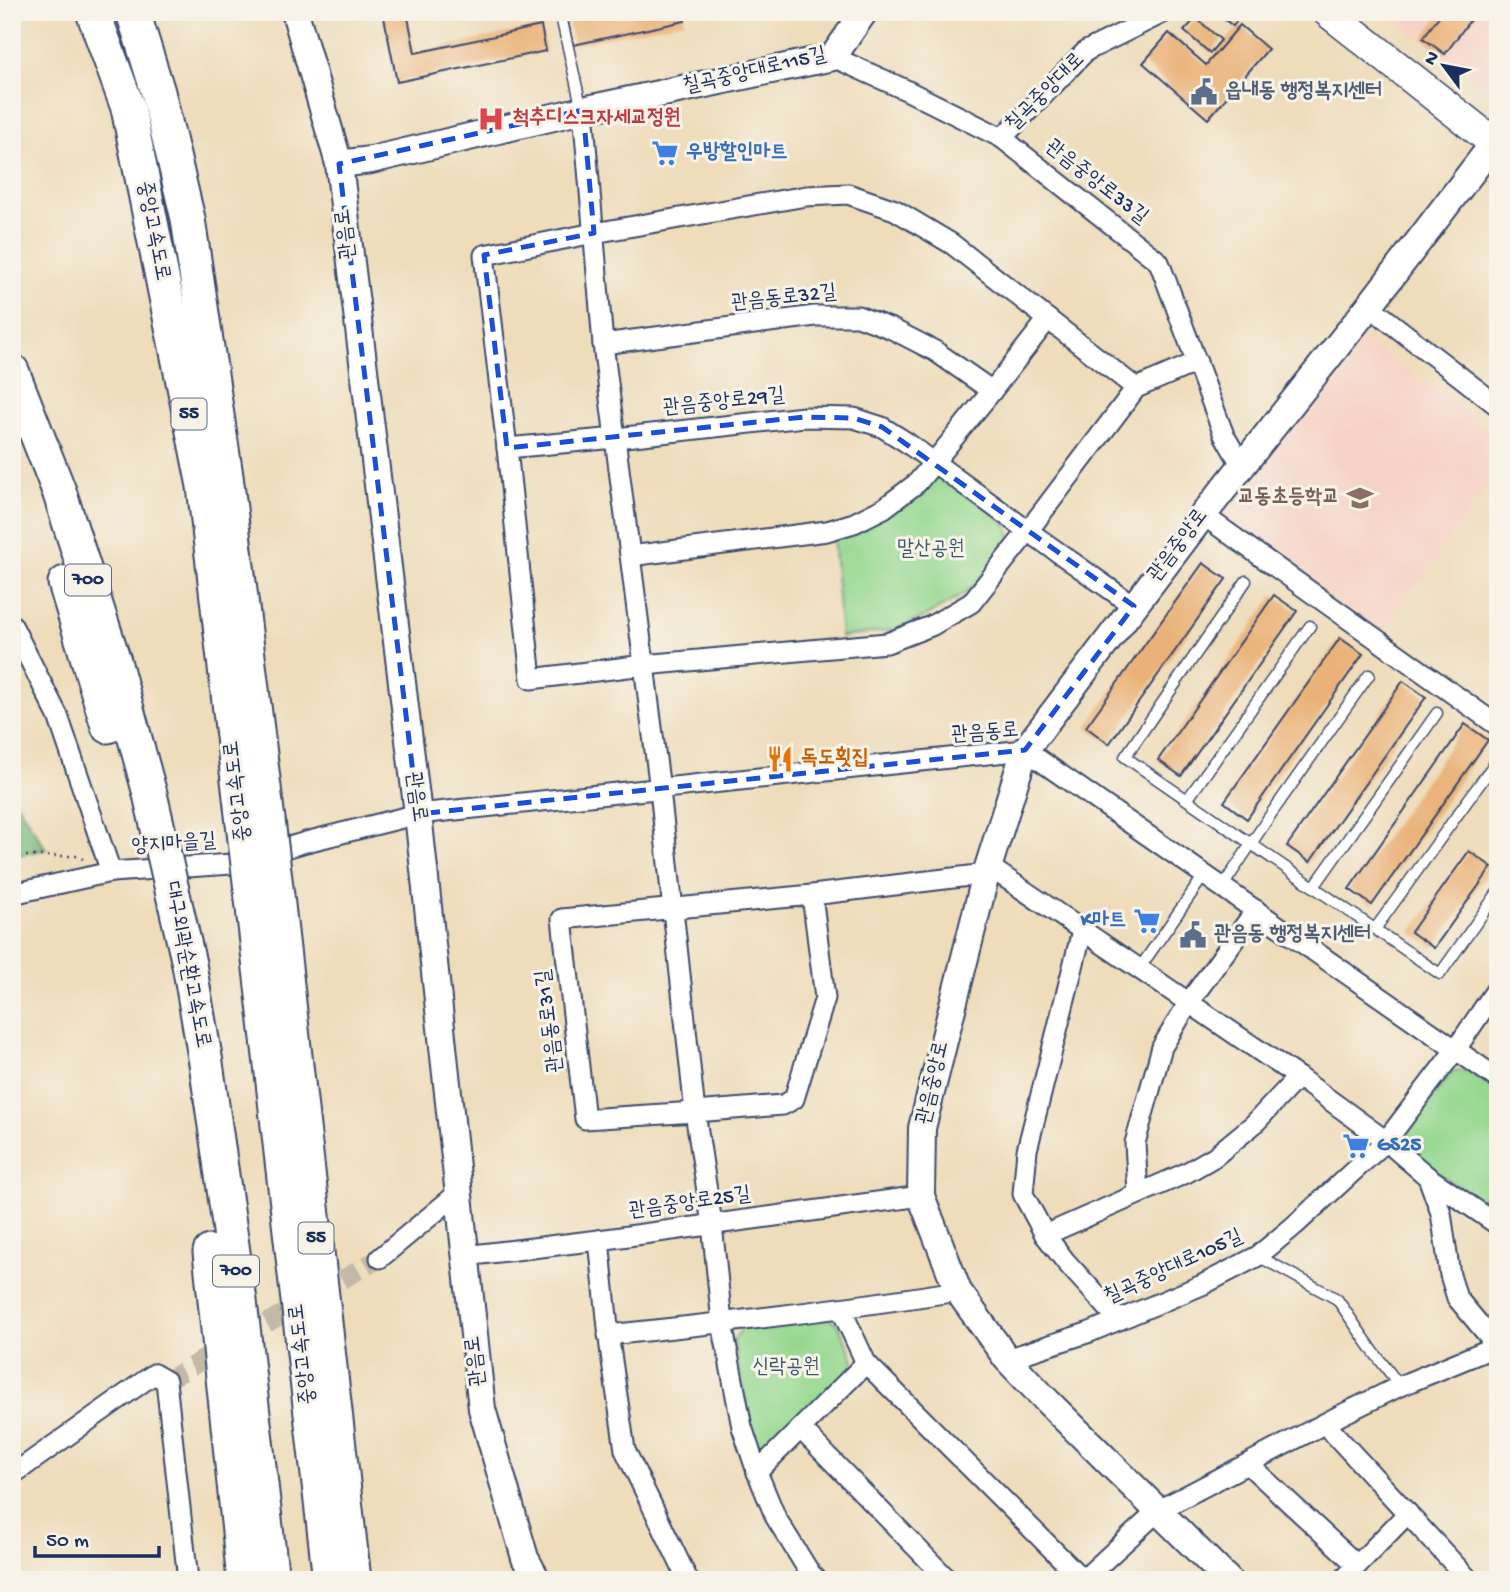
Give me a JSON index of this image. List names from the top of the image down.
{
  "streets": {
    "highway": [
      "중앙고속도로",
      "55",
      "700",
      "대구외곽순환고속도로"
    ],
    "main road": ["칠곡중앙대로115길", "관음로", "관음중앙로"],
    "street": [
      "칠곡중앙대로",
      "관음중앙로33길",
      "관음동로32길",
      "관음중앙로29길",
      "관음동로",
      "양지마을길",
      "관음동로31길",
      "관음중앙로25길",
      "칠곡중앙대로105길"
    ]
  },
  "crossings": [
    ["칠곡중앙대로115길", "관음중앙로33길"],
    ["칠곡중앙대로115길", "관음로"],
    ["칠곡중앙대로", "관음중앙로33길"],
    ["관음중앙로33길", "관음중앙로"],
    ["관음로", "관음동로"],
    ["관음로", "양지마을길"],
    ["관음로", "관음중앙로25길"],
    ["관음중앙로29길", "관음중앙로"],
    ["관음중앙로", "관음동로"],
    ["관음중앙로", "관음중앙로25길"],
    ["관음중앙로", "칠곡중앙대로105길"],
    ["관음동로", "양지마을길"],
    ["관음동로", "칠곡중앙대로105길"]
  ],
  "parks": ["말산공원", "신락공원"],
  "places": {
    "public building": ["읍내동 행정복지센터", "관음동 행정복지센터"],
    "hospital": ["척추디스크자세교정원"],
    "supermarket": ["우방할인마트", "K마트", "GS25"],
    "school or university": ["교동초등학교"],
    "restaurant": ["독도횟집"]
  },
  "scale_bar": "50 m",
  "north": "top left"
}
